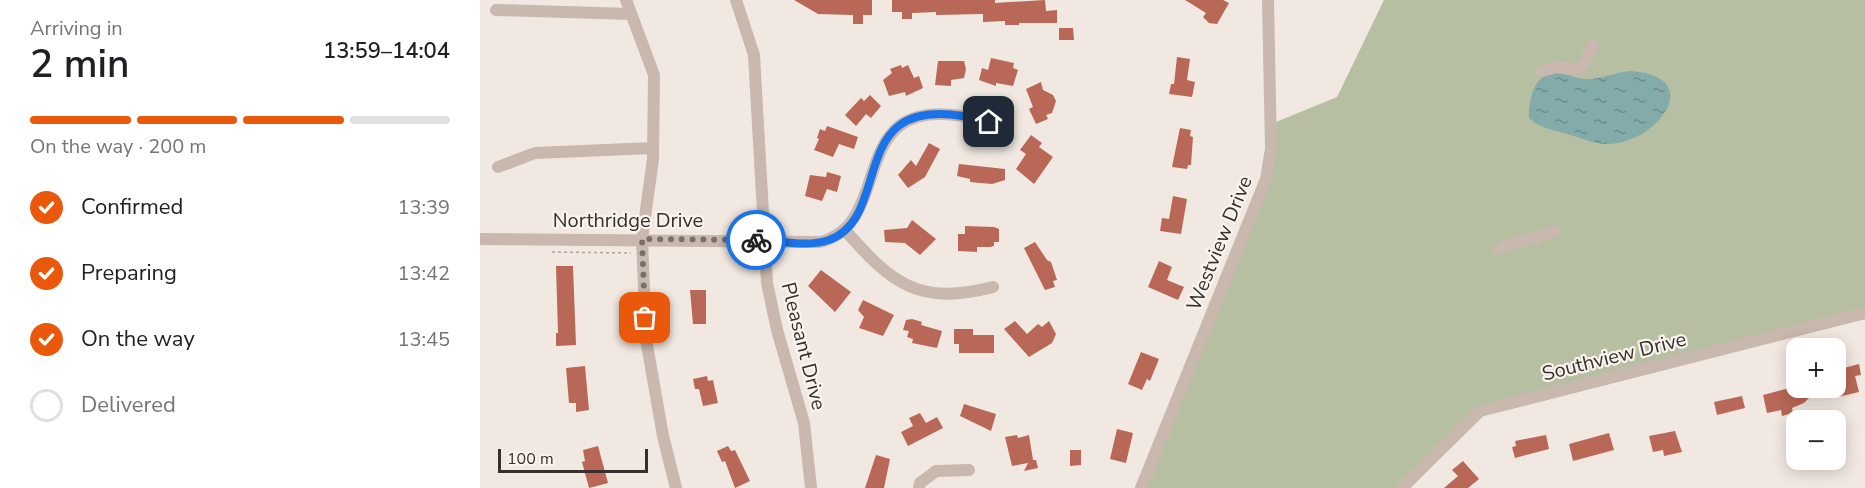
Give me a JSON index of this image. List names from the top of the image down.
{
  "streets": {
    "street": [
      "Northridge Drive",
      "Westview Drive",
      "Pleasant Drive",
      "Southview Drive"
    ]
  },
  "crossings": [
    ["Northridge Drive", "Pleasant Drive"]
  ],
  "scale_bar": "100 m",
  "page": {
    "heading": ["2 min", "Arriving in", "13:59–14:04"],
    "bar": "On the way · 200 m",
    "list": [
      ["Confirmed", "13:39"],
      ["Preparing", "13:42"],
      ["On the way", "13:45"],
      "Delivered"
    ],
    "map_buttons": ["+", "−"],
    "scale": "100 m"
  }
}
